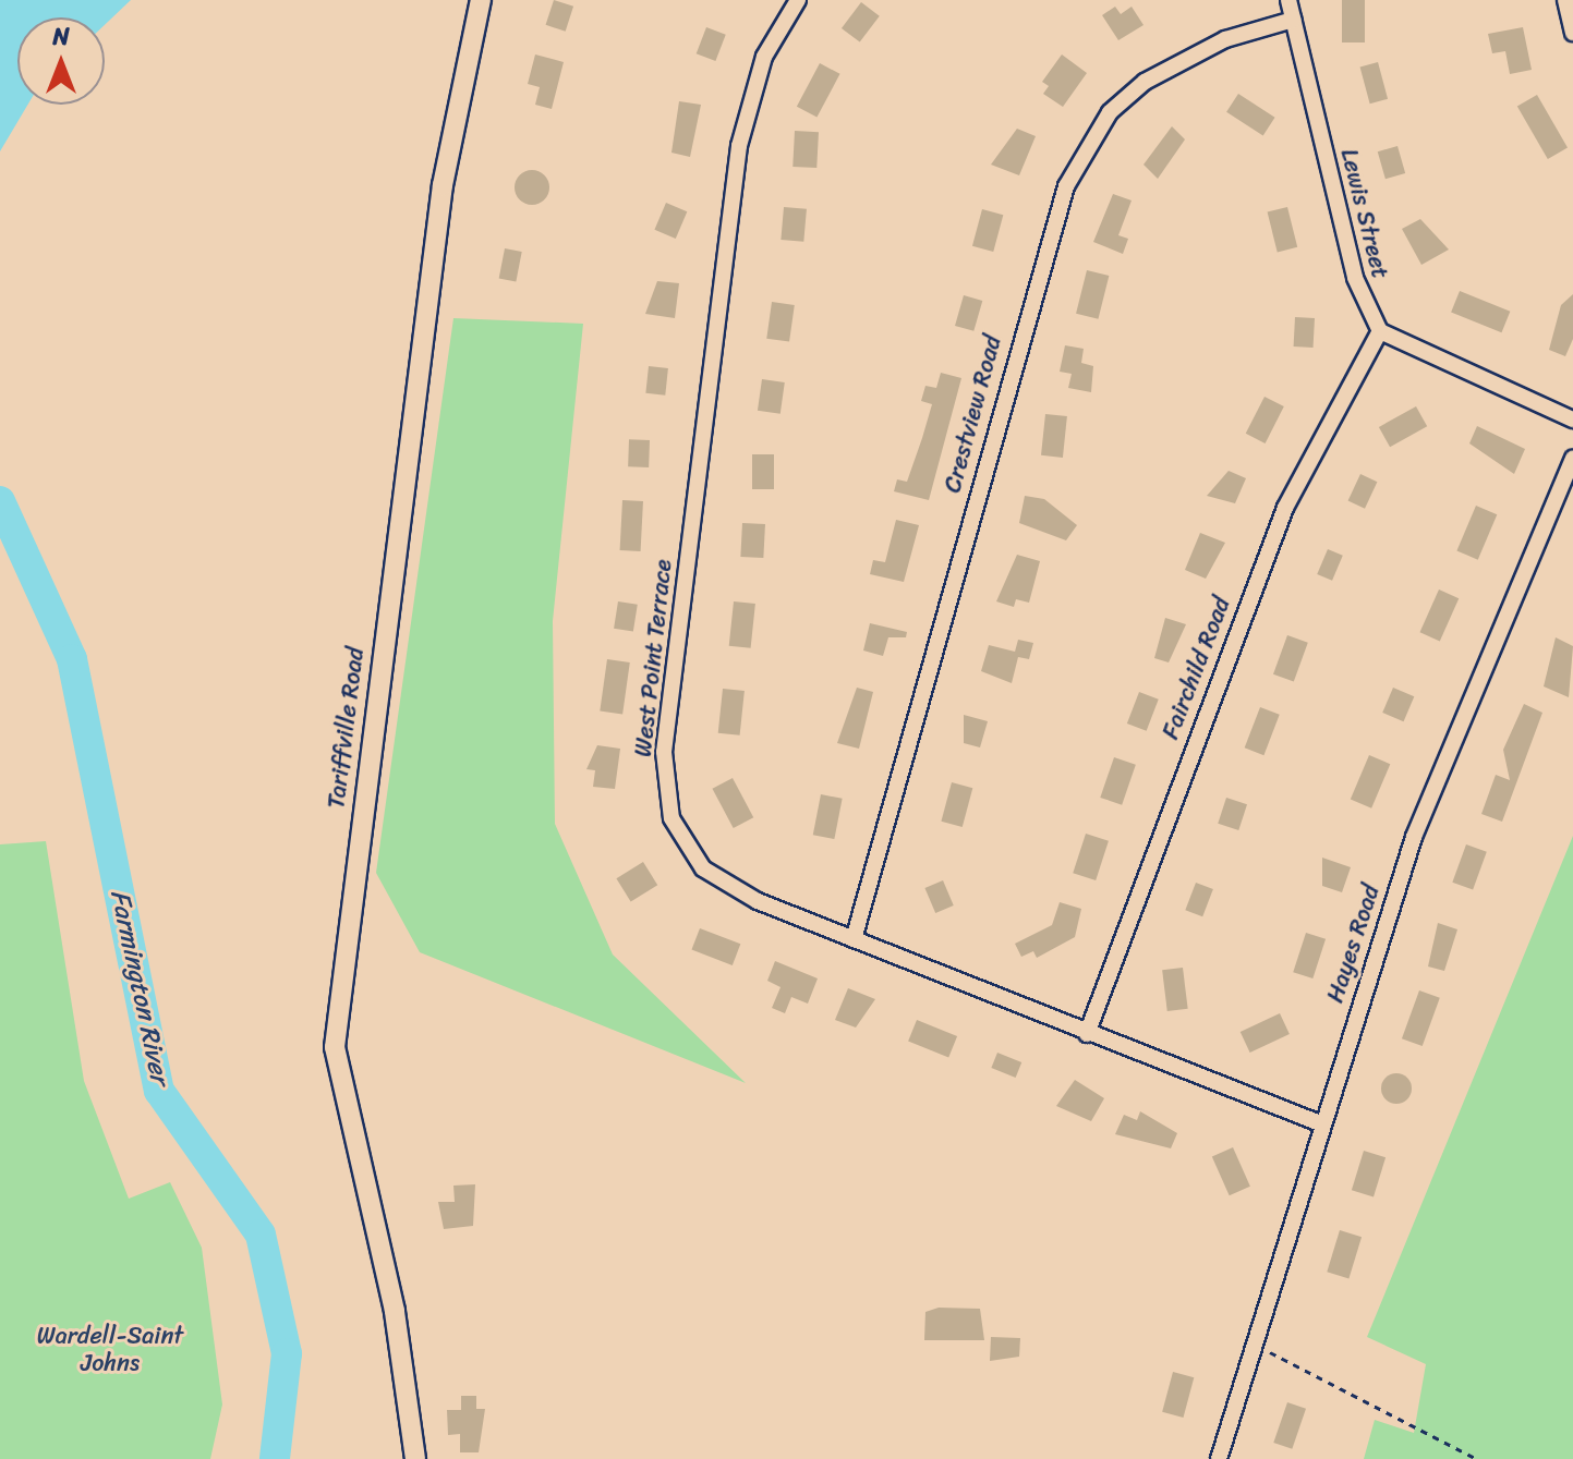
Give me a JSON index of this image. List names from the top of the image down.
{
  "streets": {
    "main road": ["Tariffville Road"],
    "street": [
      "Lewis Street",
      "Crestview Road",
      "West Point Terrace",
      "Fairchild Road",
      "Hayes Road"
    ]
  },
  "crossings": [
    ["Lewis Street", "Crestview Road"],
    ["Lewis Street", "Fairchild Road"],
    ["Crestview Road", "West Point Terrace"],
    ["West Point Terrace", "Fairchild Road"],
    ["West Point Terrace", "Hayes Road"]
  ],
  "water": ["Farmington River"],
  "parks": ["Wardell-Saint Johns"],
  "north": "top"
}
